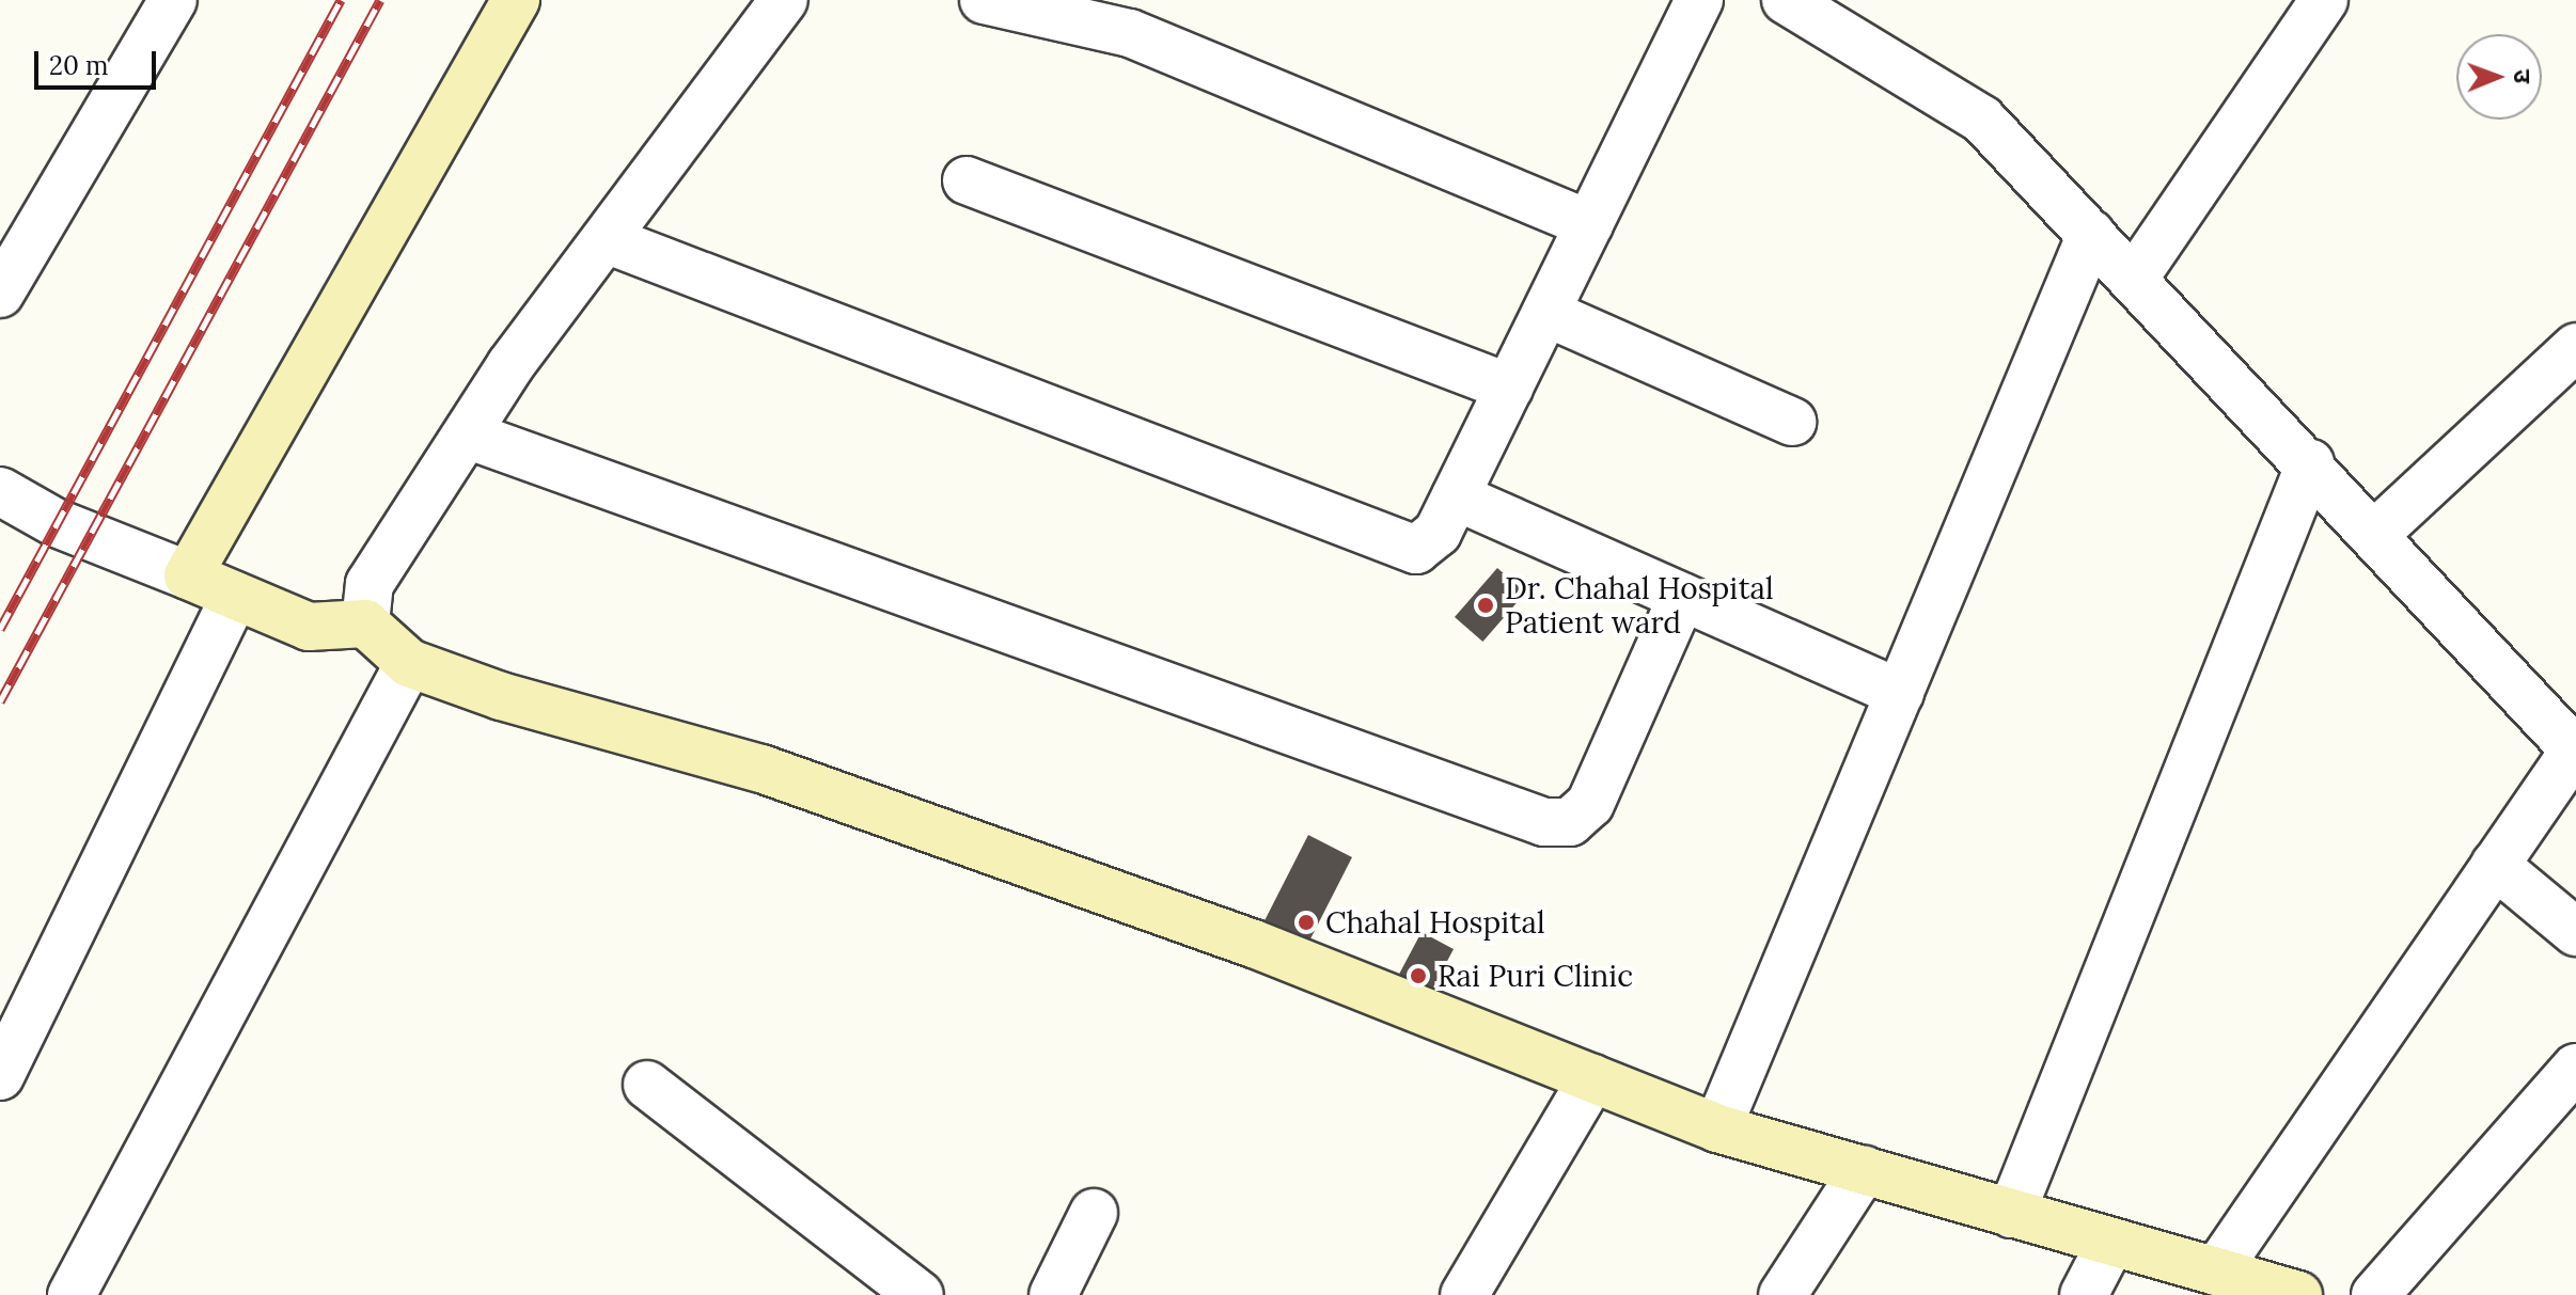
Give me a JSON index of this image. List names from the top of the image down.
{
  "places": ["Dr. Chahal Hospital Patient ward", "Chahal Hospital", "Rai Puri Clinic"],
  "scale_bar": "20 m",
  "north": "right"
}
